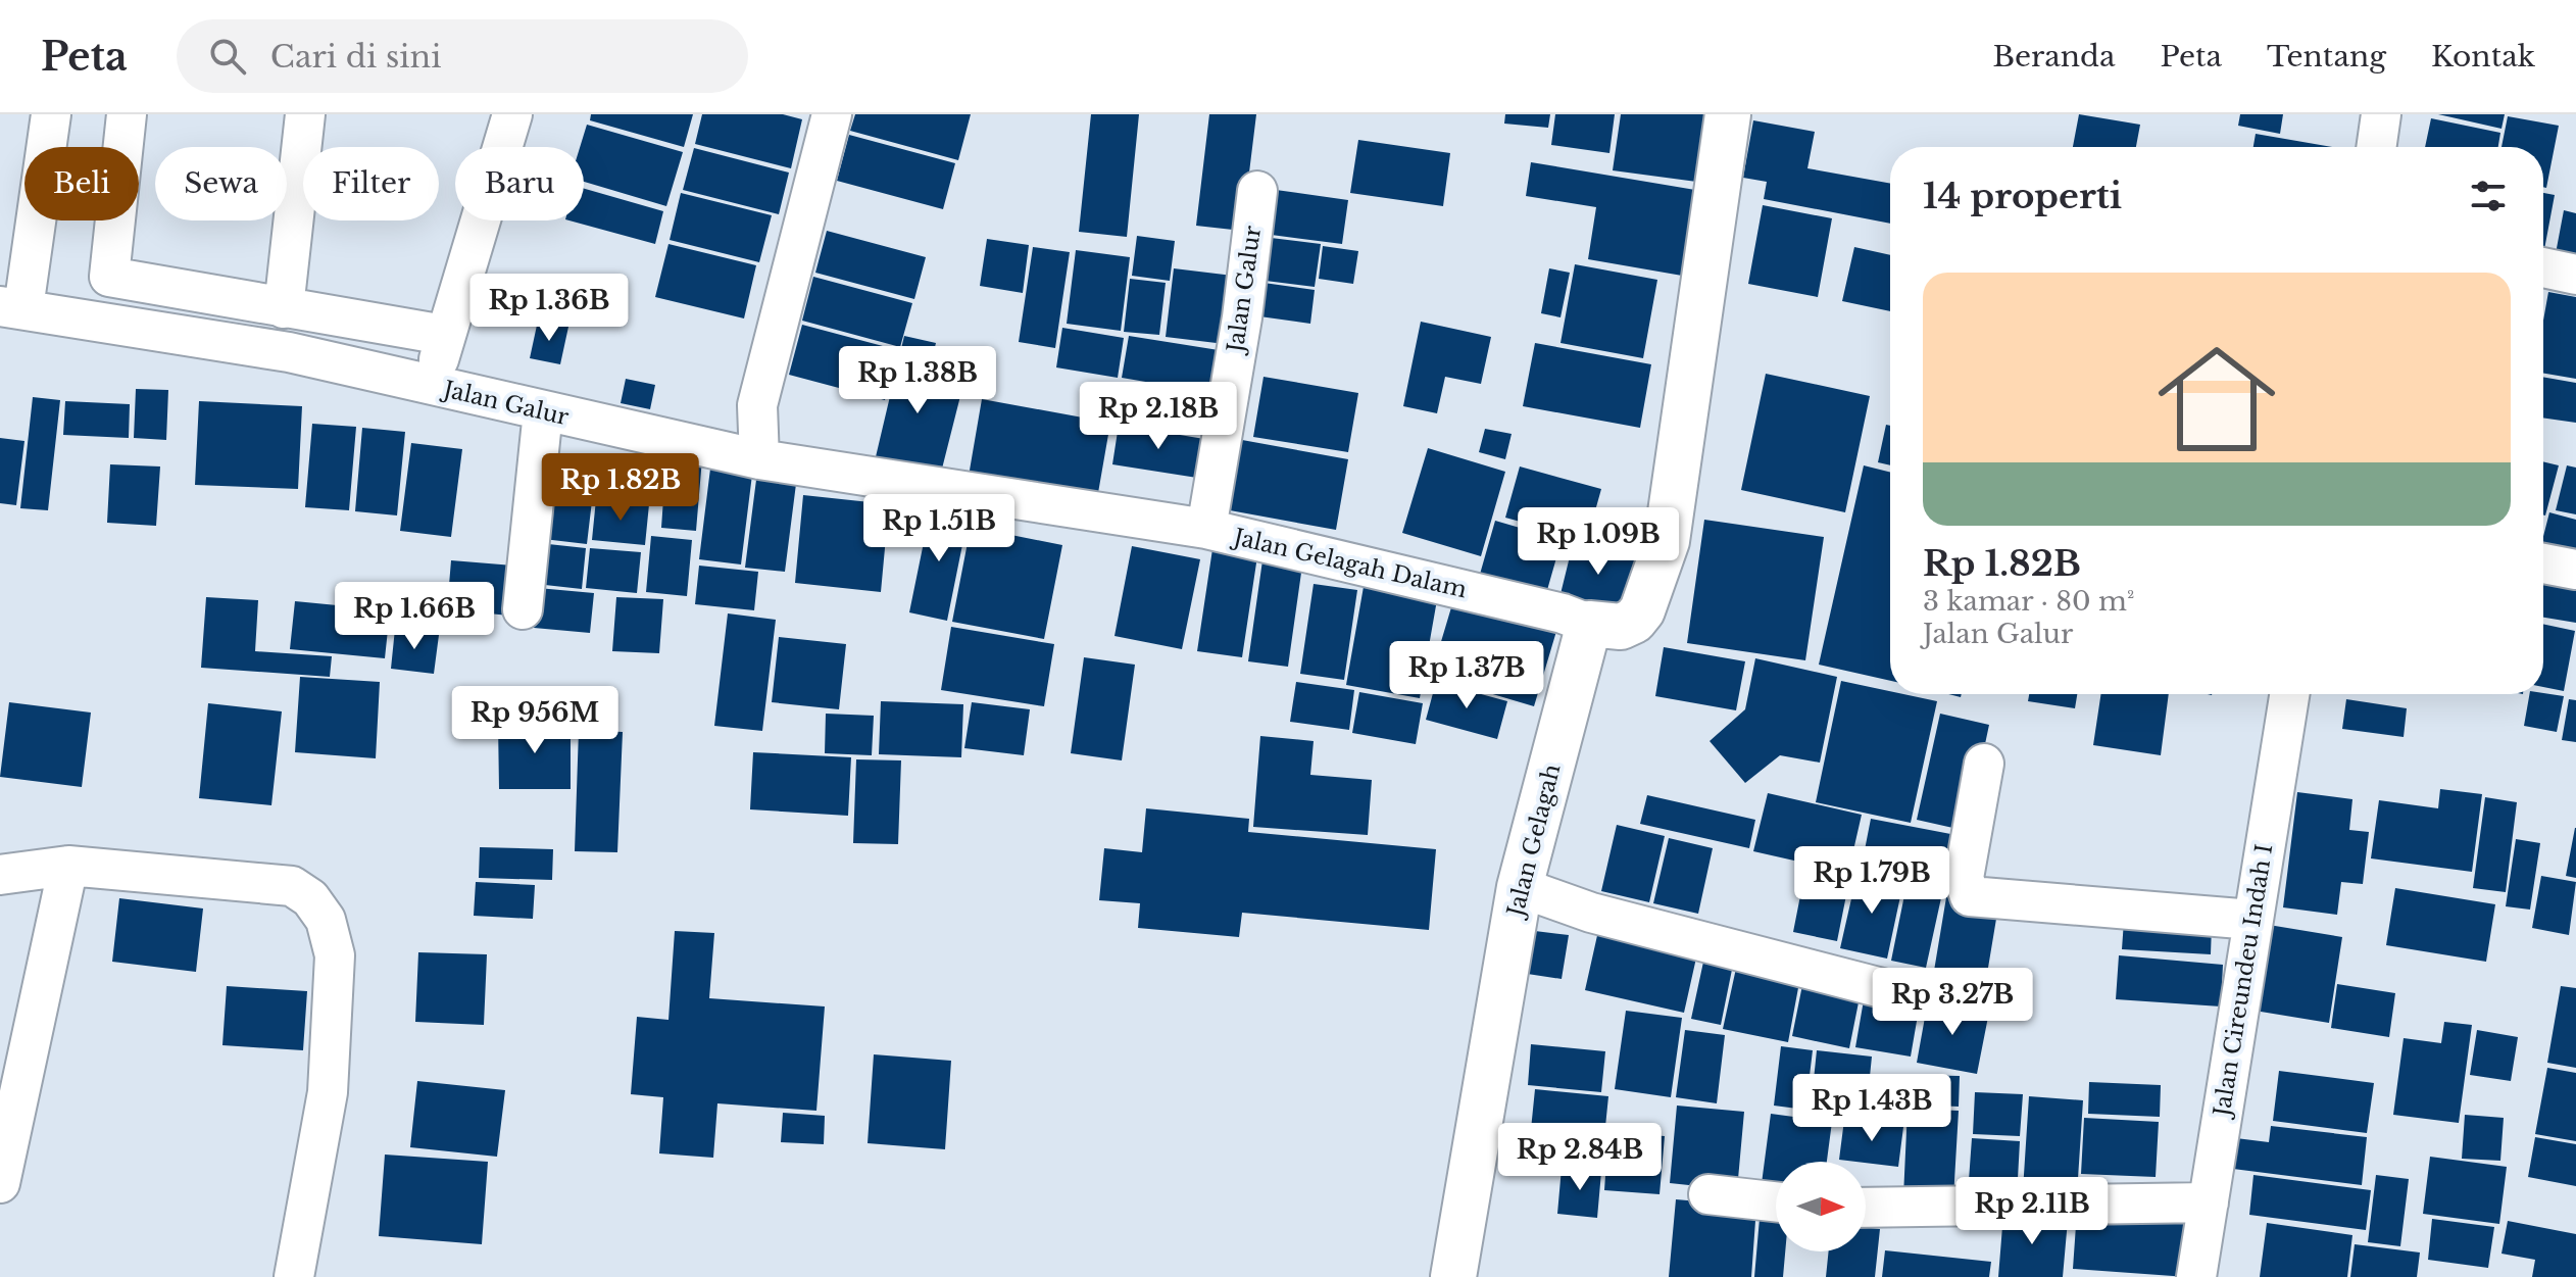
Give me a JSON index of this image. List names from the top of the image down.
{
  "streets": {
    "street": [
      "Jalan Galur",
      "Jalan Gelagah Dalam",
      "Jalan Gelagah",
      "Jalan Cireundeu Indah I"
    ]
  },
  "crossings": [
    ["Jalan Galur", "Jalan Gelagah Dalam"],
    ["Jalan Gelagah Dalam", "Jalan Gelagah"]
  ],
  "north": "right",
  "page": {
    "header": "Peta",
    "search": "Cari di sini",
    "nav": [
      "Beranda",
      "Peta",
      "Tentang",
      "Kontak"
    ],
    "chip": [
      "Beli",
      "Sewa",
      "Filter",
      "Baru"
    ],
    "heading": "14 properti",
    "list": [
      {
        "name": "Rp 1.82B",
        "note": "3 kamar · 80 m² · Jalan Galur"
      }
    ],
    "price": [
      "Rp 1.36B",
      "Rp 1.38B",
      "Rp 2.18B",
      "Rp 1.82B",
      "Rp 1.51B",
      "Rp 1.09B",
      "Rp 1.66B",
      "Rp 1.37B",
      "Rp 956M",
      "Rp 1.79B",
      "Rp 3.27B",
      "Rp 1.43B",
      "Rp 2.84B",
      "Rp 2.11B"
    ]
  }
}
